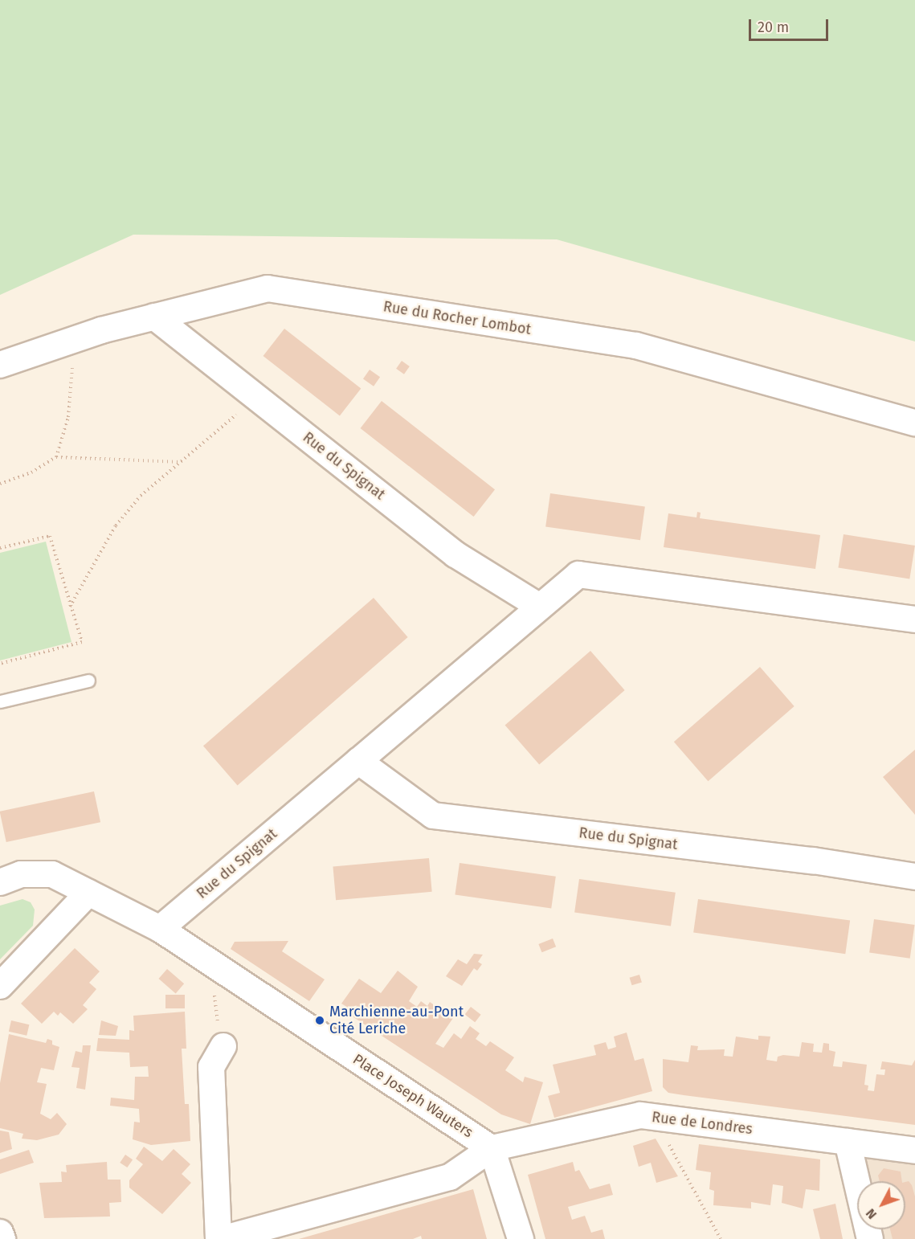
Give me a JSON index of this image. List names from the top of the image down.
{
  "streets": {
    "street": [
      "Rue du Rocher Lombot",
      "Rue du Spignat",
      "Place Joseph Wauters",
      "Rue de Londres"
    ]
  },
  "crossings": [
    ["Rue du Rocher Lombot", "Rue du Spignat"],
    ["Rue du Spignat", "Place Joseph Wauters"],
    ["Place Joseph Wauters", "Rue de Londres"]
  ],
  "places": ["Marchienne-au-Pont Cité Leriche"],
  "scale_bar": "20 m",
  "north": "bottom left"
}
